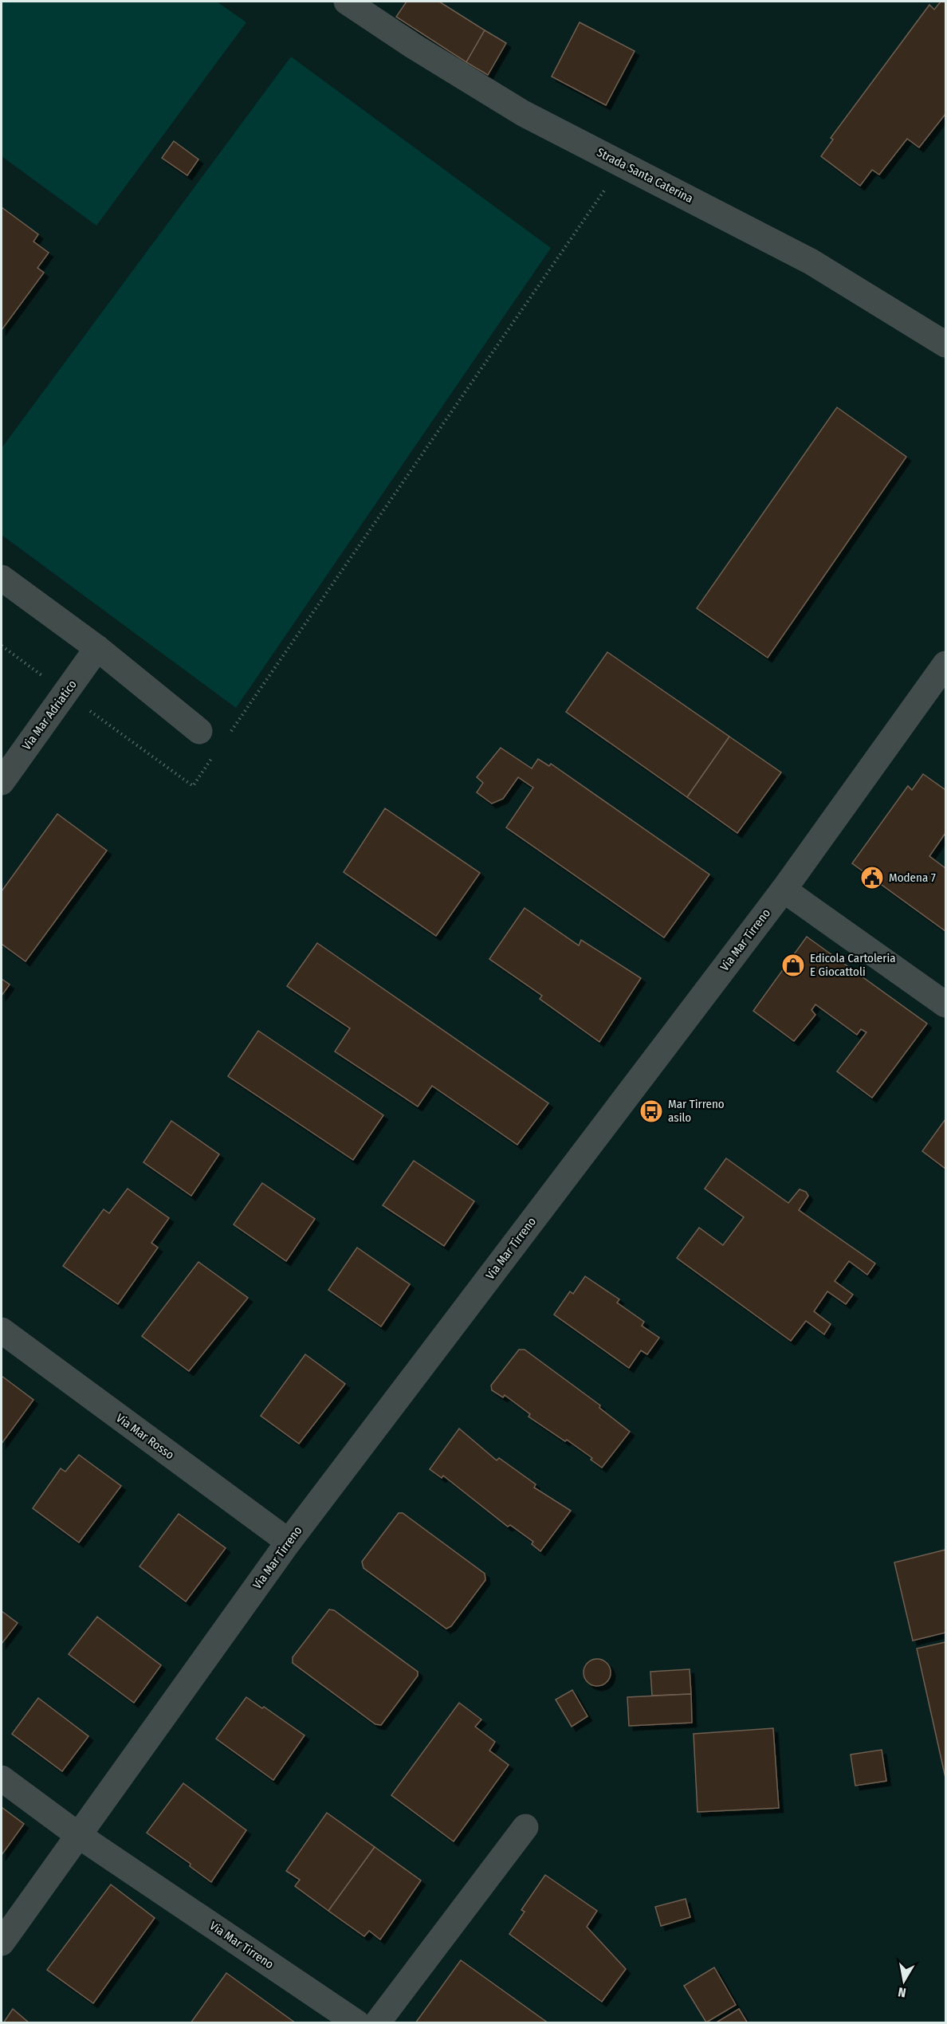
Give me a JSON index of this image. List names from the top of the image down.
{
  "streets": {
    "street": [
      "Strada Santa Caterina",
      "Via Mar Adriatico",
      "Via Mar Tirreno",
      "Via Mar Rosso"
    ]
  },
  "crossings": [
    ["Via Mar Tirreno", "Via Mar Rosso"]
  ],
  "places": {
    "public building": ["Modena 7"],
    "shop": ["Edicola Cartoleria E Giocattoli"],
    "bus stop": ["Mar Tirreno asilo"]
  },
  "north": "bottom"
}
